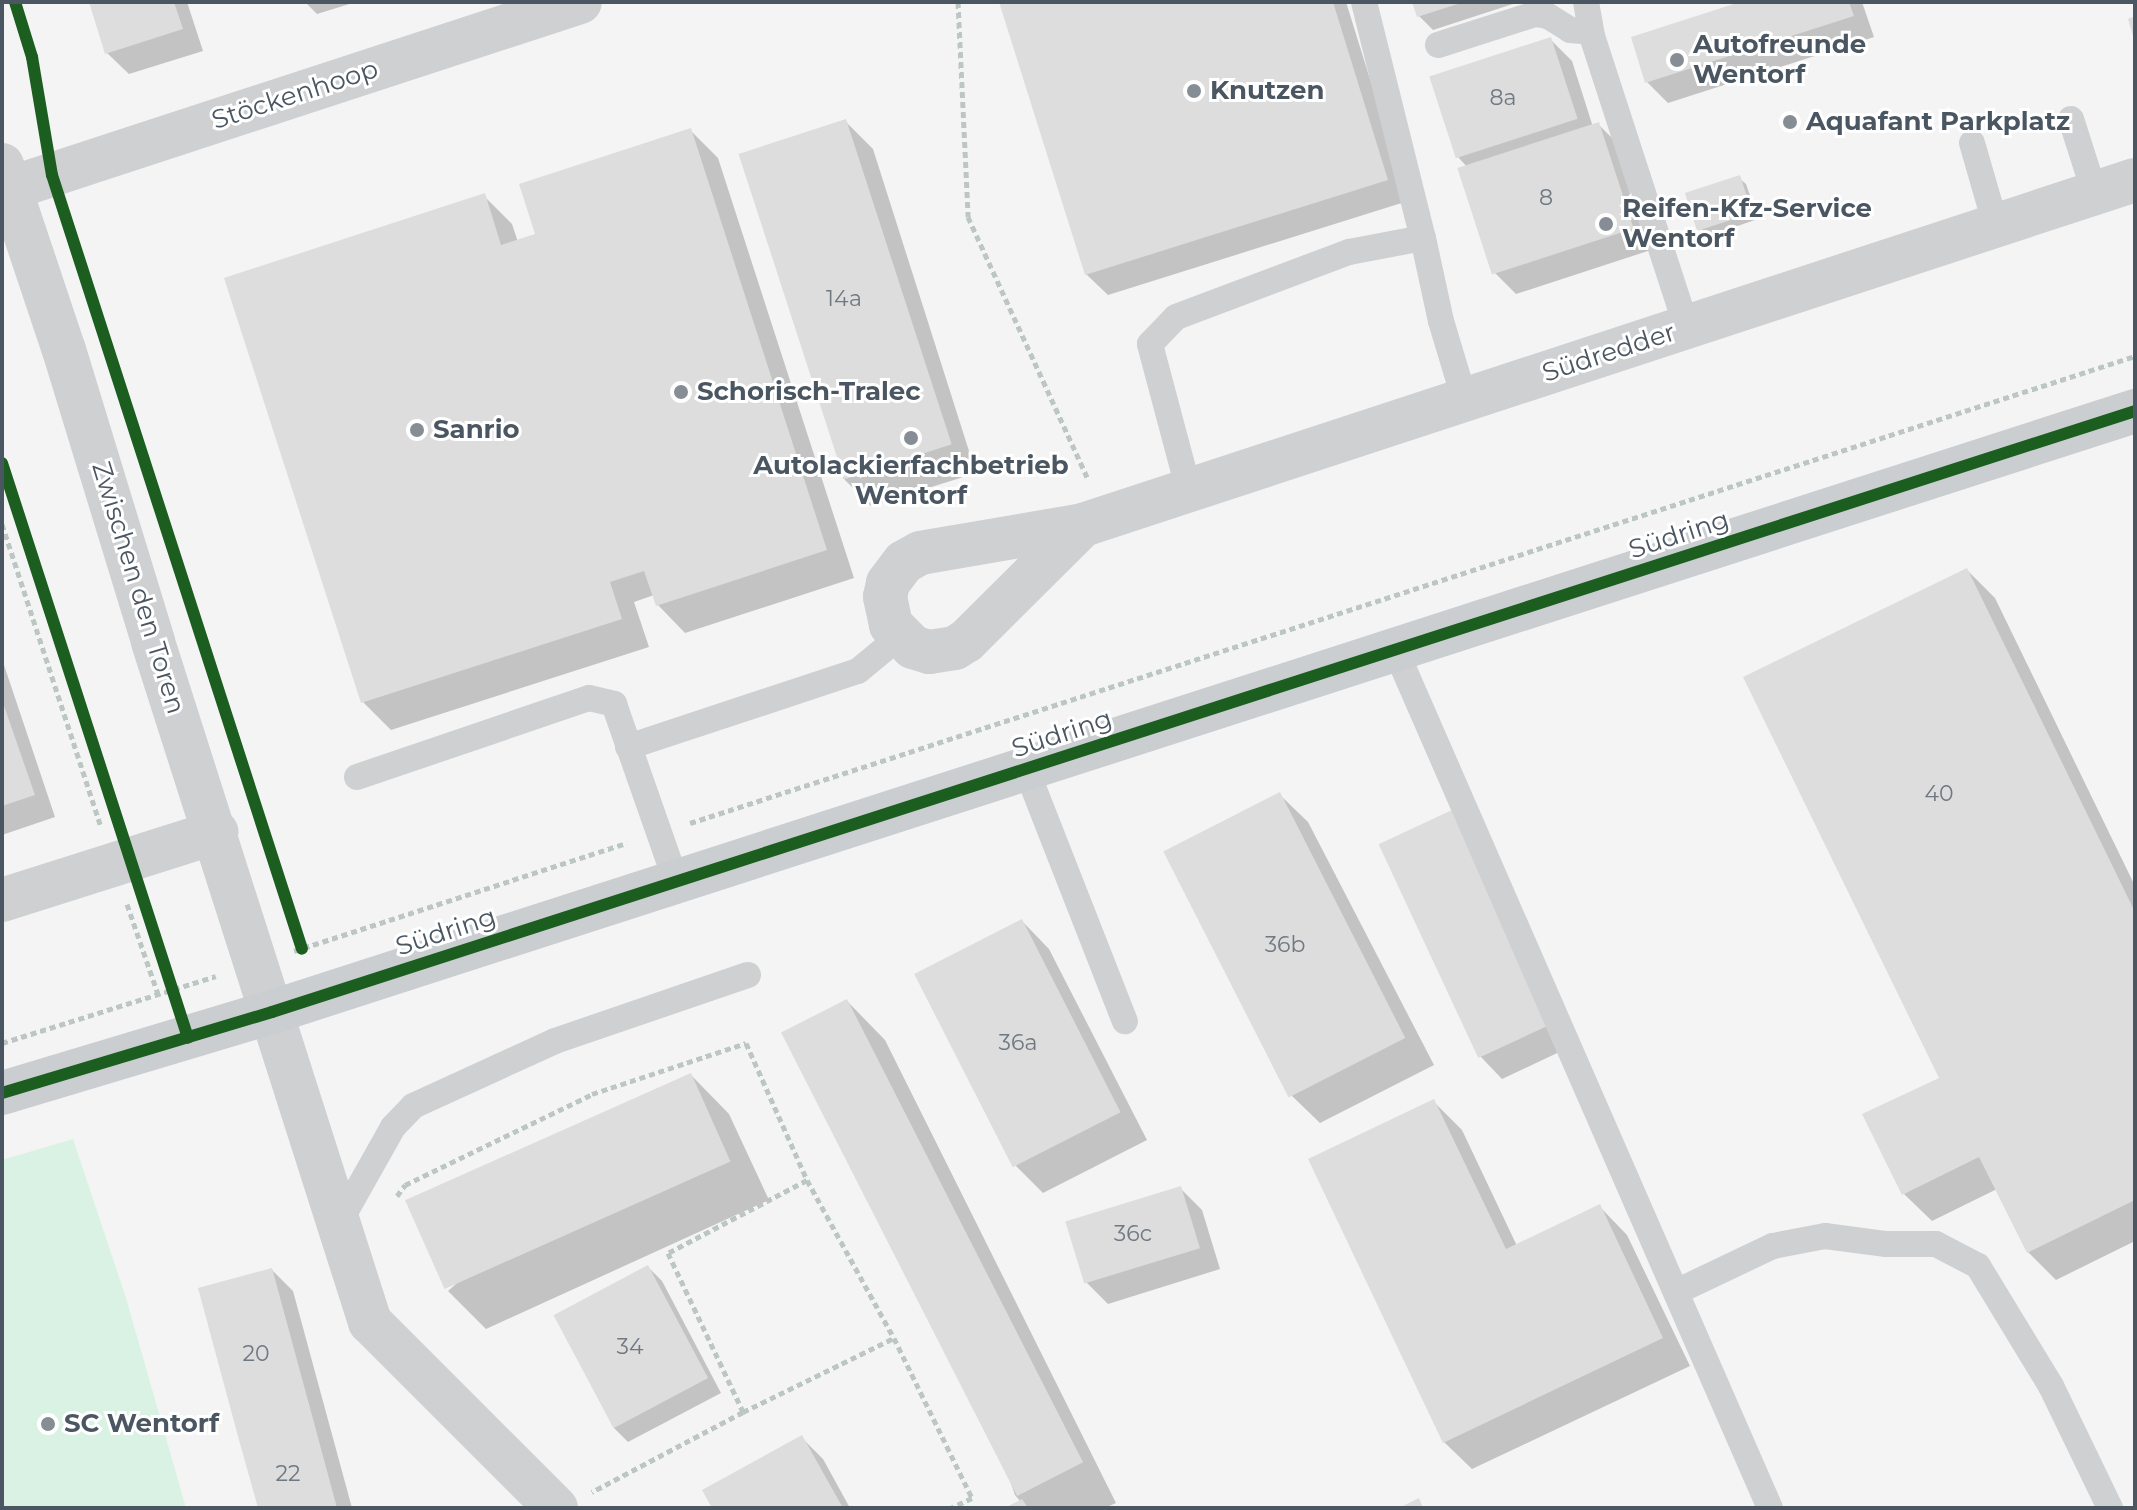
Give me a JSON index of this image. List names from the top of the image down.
{
  "streets": {
    "main road": ["Südring"],
    "street": ["Stöckenhoop", "Südredder", "Zwischen den Toren"]
  },
  "crossings": [
    ["Stöckenhoop", "Zwischen den Toren"],
    ["Südring", "Zwischen den Toren"]
  ],
  "places": [
    "Autofreunde Wentorf",
    "Knutzen",
    "Aquafant Parkplatz",
    "Reifen-Kfz-Service Wentorf",
    "Schorisch-Tralec",
    "Sanrio",
    "Autolackierfachbetrieb Wentorf",
    "SC Wentorf"
  ],
  "house_numbers": [
    "8a",
    "8",
    "14a",
    "40",
    "36b",
    "36a",
    "36c",
    "34",
    "20",
    "22"
  ]
}
